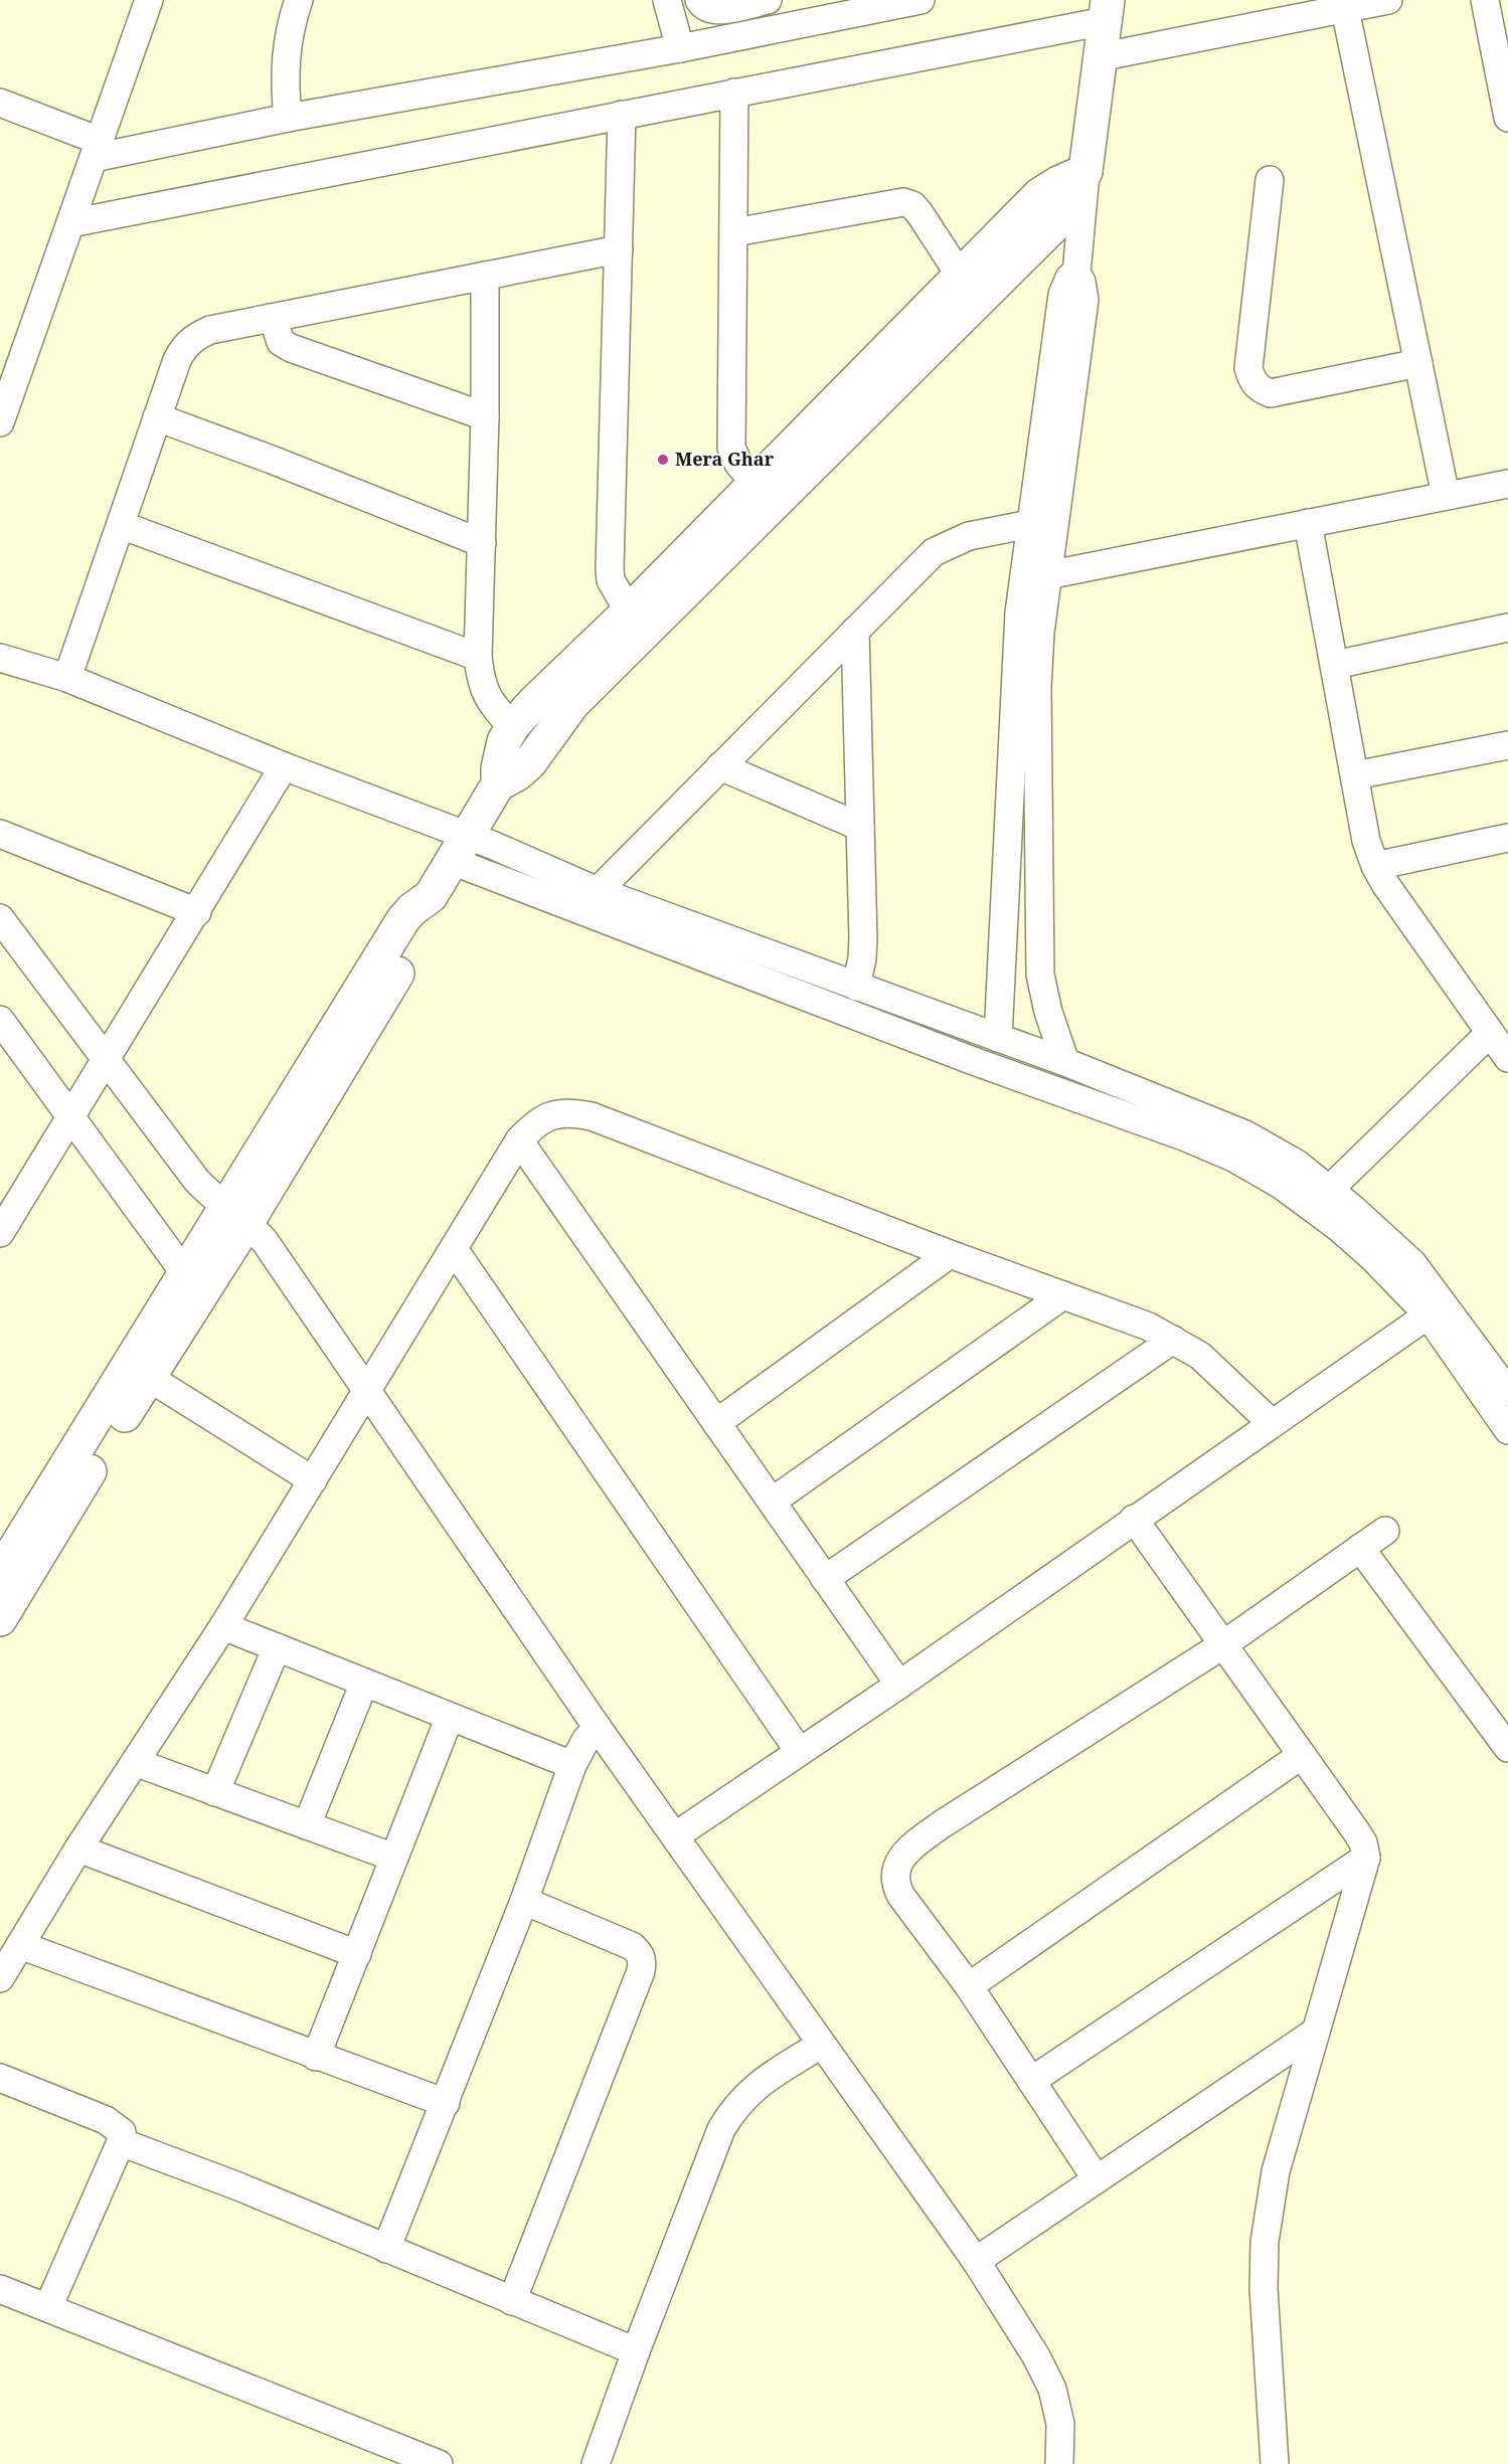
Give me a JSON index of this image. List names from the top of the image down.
{
  "places": ["Mera Ghar"]
}
